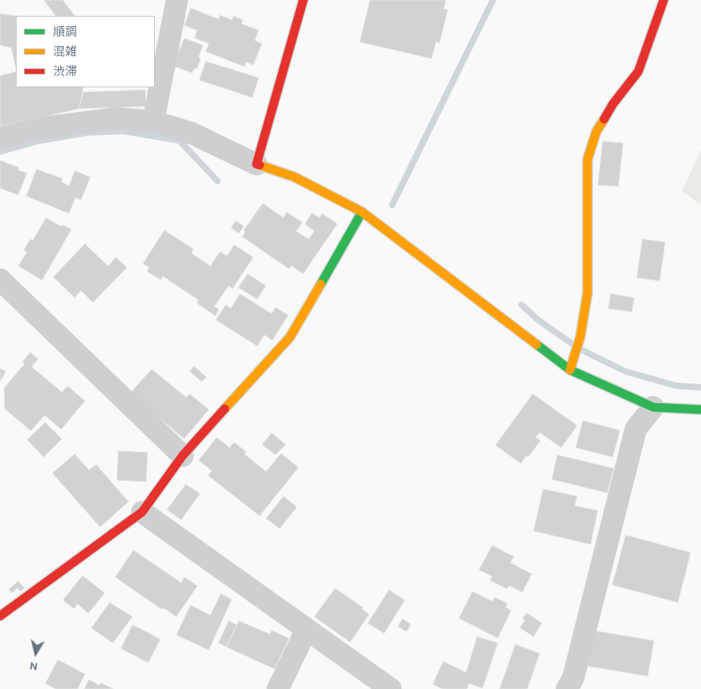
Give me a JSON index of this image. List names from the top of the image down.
{
  "legend": ["順調", "混雑", "渋滞"],
  "north": "bottom"
}
